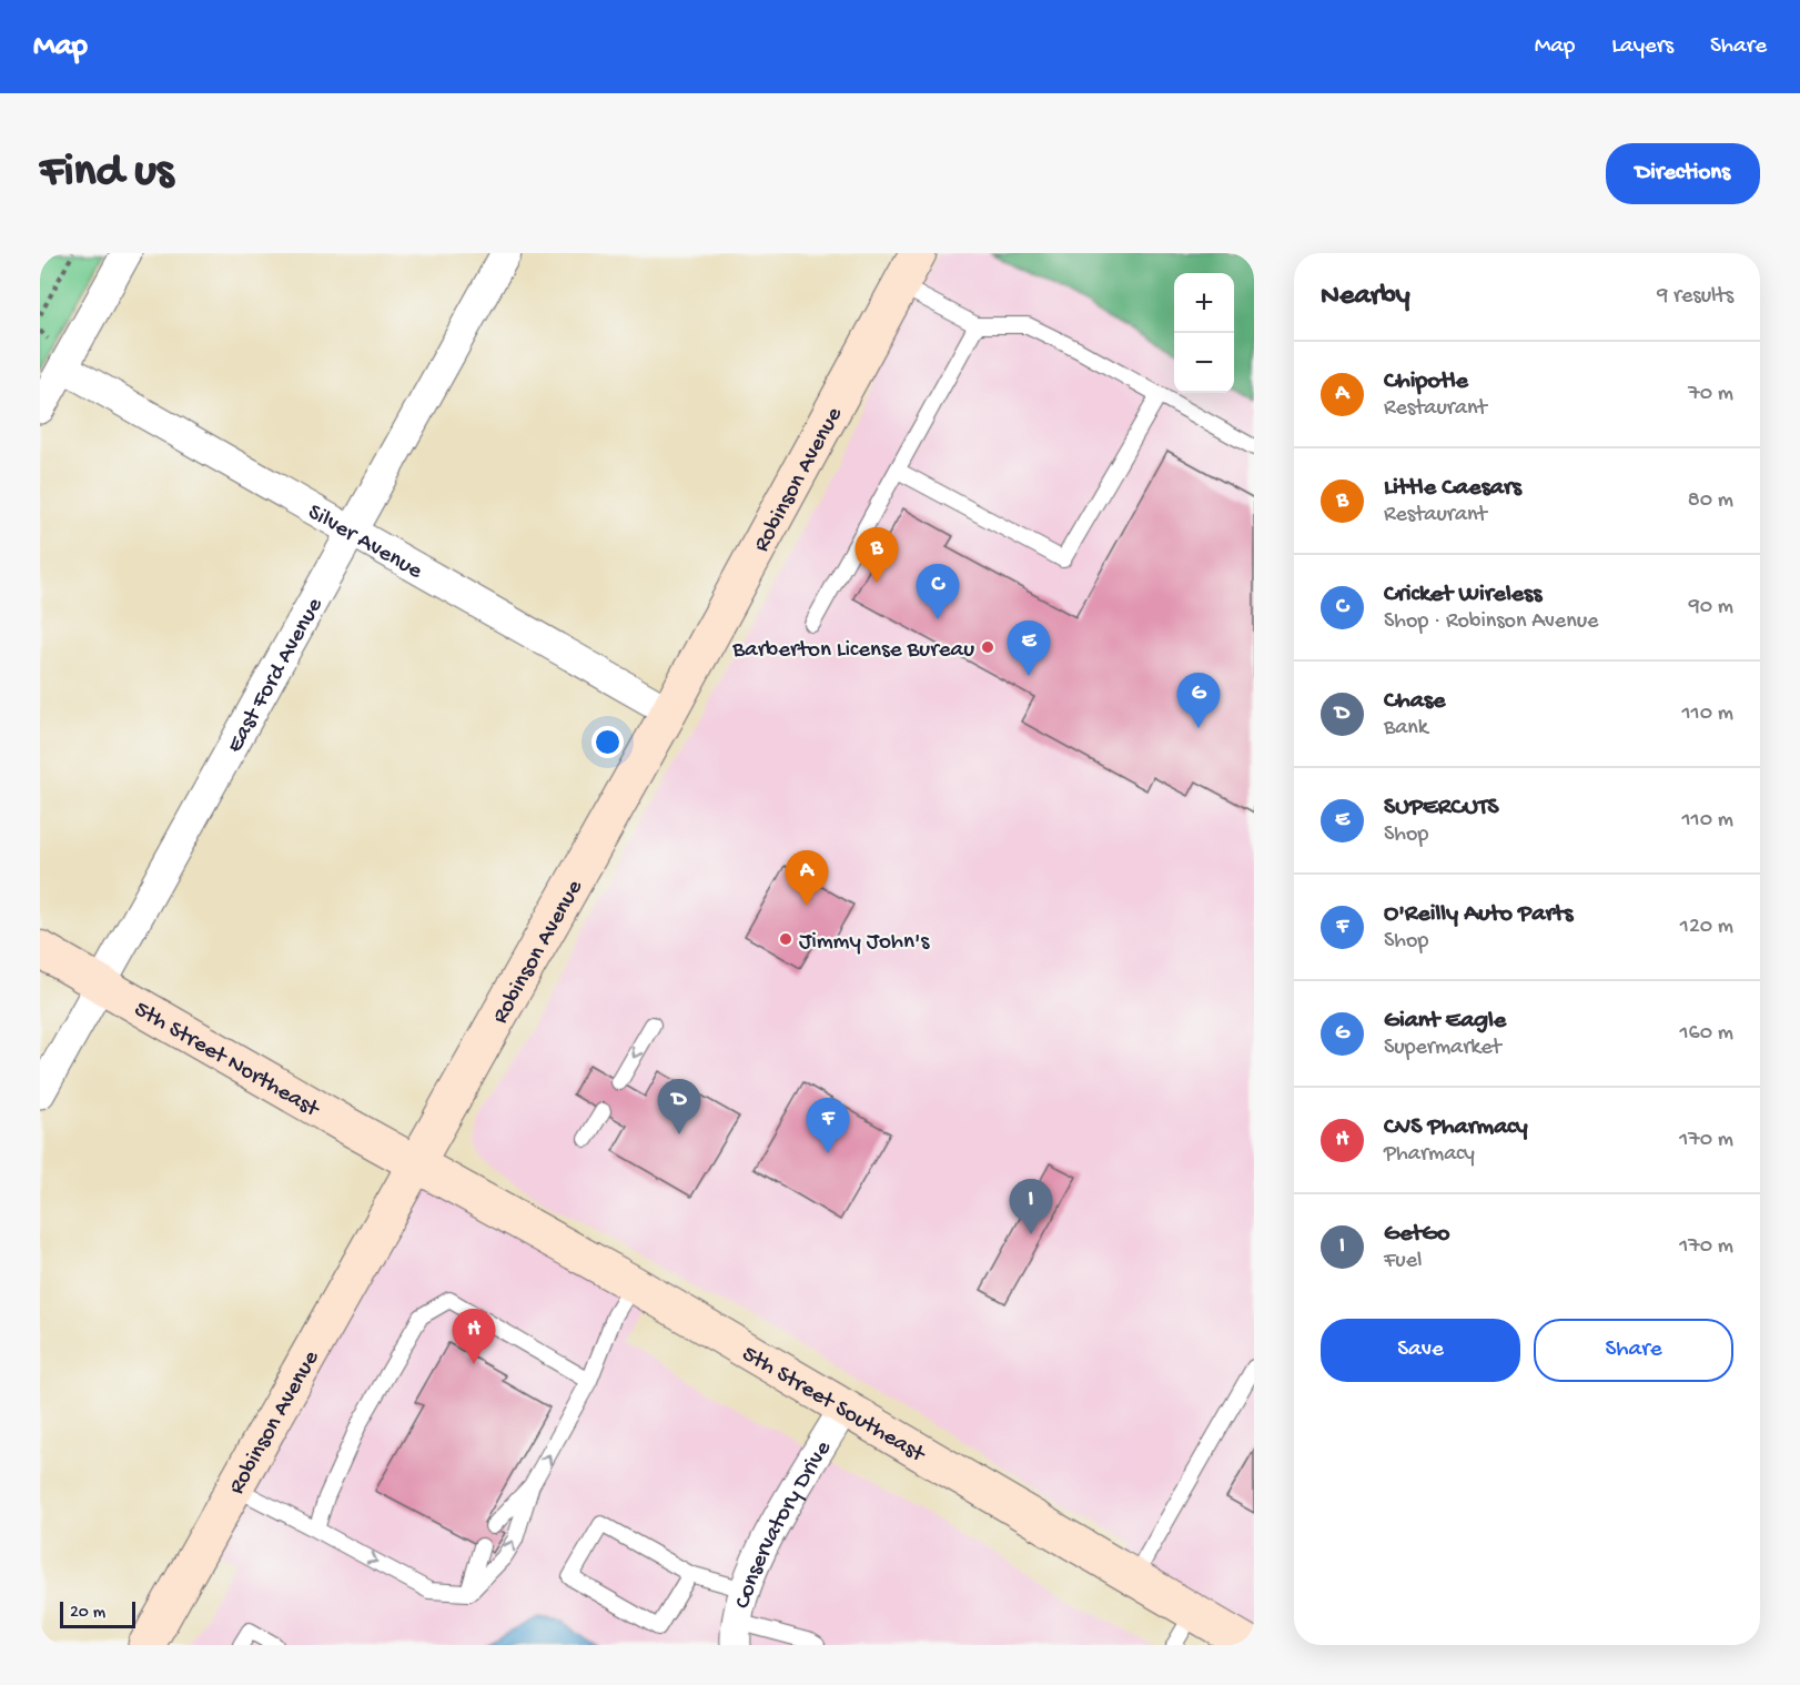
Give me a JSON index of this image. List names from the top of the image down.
{
  "streets": {
    "main road": ["Robinson Avenue", "5th Street Northeast", "5th Street Southeast"],
    "street": ["Silver Avenue", "East Ford Avenue", "Conservatory Drive"]
  },
  "crossings": [
    ["Robinson Avenue", "Silver Avenue"],
    ["Robinson Avenue", "5th Street Northeast"],
    ["Robinson Avenue", "5th Street Southeast"],
    ["Silver Avenue", "East Ford Avenue"],
    ["East Ford Avenue", "5th Street Northeast"],
    ["5th Street Northeast", "5th Street Southeast"],
    ["5th Street Southeast", "Conservatory Drive"]
  ],
  "places": ["Barberton License Bureau", "Jimmy John's"],
  "scale_bar": "20 m",
  "page": {
    "header": "Map",
    "nav": ["Map", "Layers", "Share"],
    "buttons": [
      "Directions",
      ["Save", "Share"]
    ],
    "title": "Find us",
    "heading": ["Nearby", "9 results"],
    "map_buttons": ["+", "−"],
    "list": [
      {
        "mark": "A",
        "name": "Chipotle",
        "note": "Restaurant",
        "value": "70 m"
      },
      {
        "mark": "B",
        "name": "Little Caesars",
        "note": "Restaurant",
        "value": "80 m"
      },
      {
        "mark": "C",
        "name": "Cricket Wireless",
        "note": "Shop · Robinson Avenue",
        "value": "90 m"
      },
      {
        "mark": "D",
        "name": "Chase",
        "note": "Bank",
        "value": "110 m"
      },
      {
        "mark": "E",
        "name": "SUPERCUTS",
        "note": "Shop",
        "value": "110 m"
      },
      {
        "mark": "F",
        "name": "O'Reilly Auto Parts",
        "note": "Shop",
        "value": "120 m"
      },
      {
        "mark": "G",
        "name": "Giant Eagle",
        "note": "Supermarket",
        "value": "160 m"
      },
      {
        "mark": "H",
        "name": "CVS Pharmacy",
        "note": "Pharmacy",
        "value": "170 m"
      },
      {
        "mark": "I",
        "name": "GetGo",
        "note": "Fuel",
        "value": "170 m"
      }
    ],
    "pins": [
      "B",
      "C",
      "E",
      "G",
      "A",
      "D",
      "F",
      "I",
      "H"
    ],
    "scale": "20 m"
  }
}
